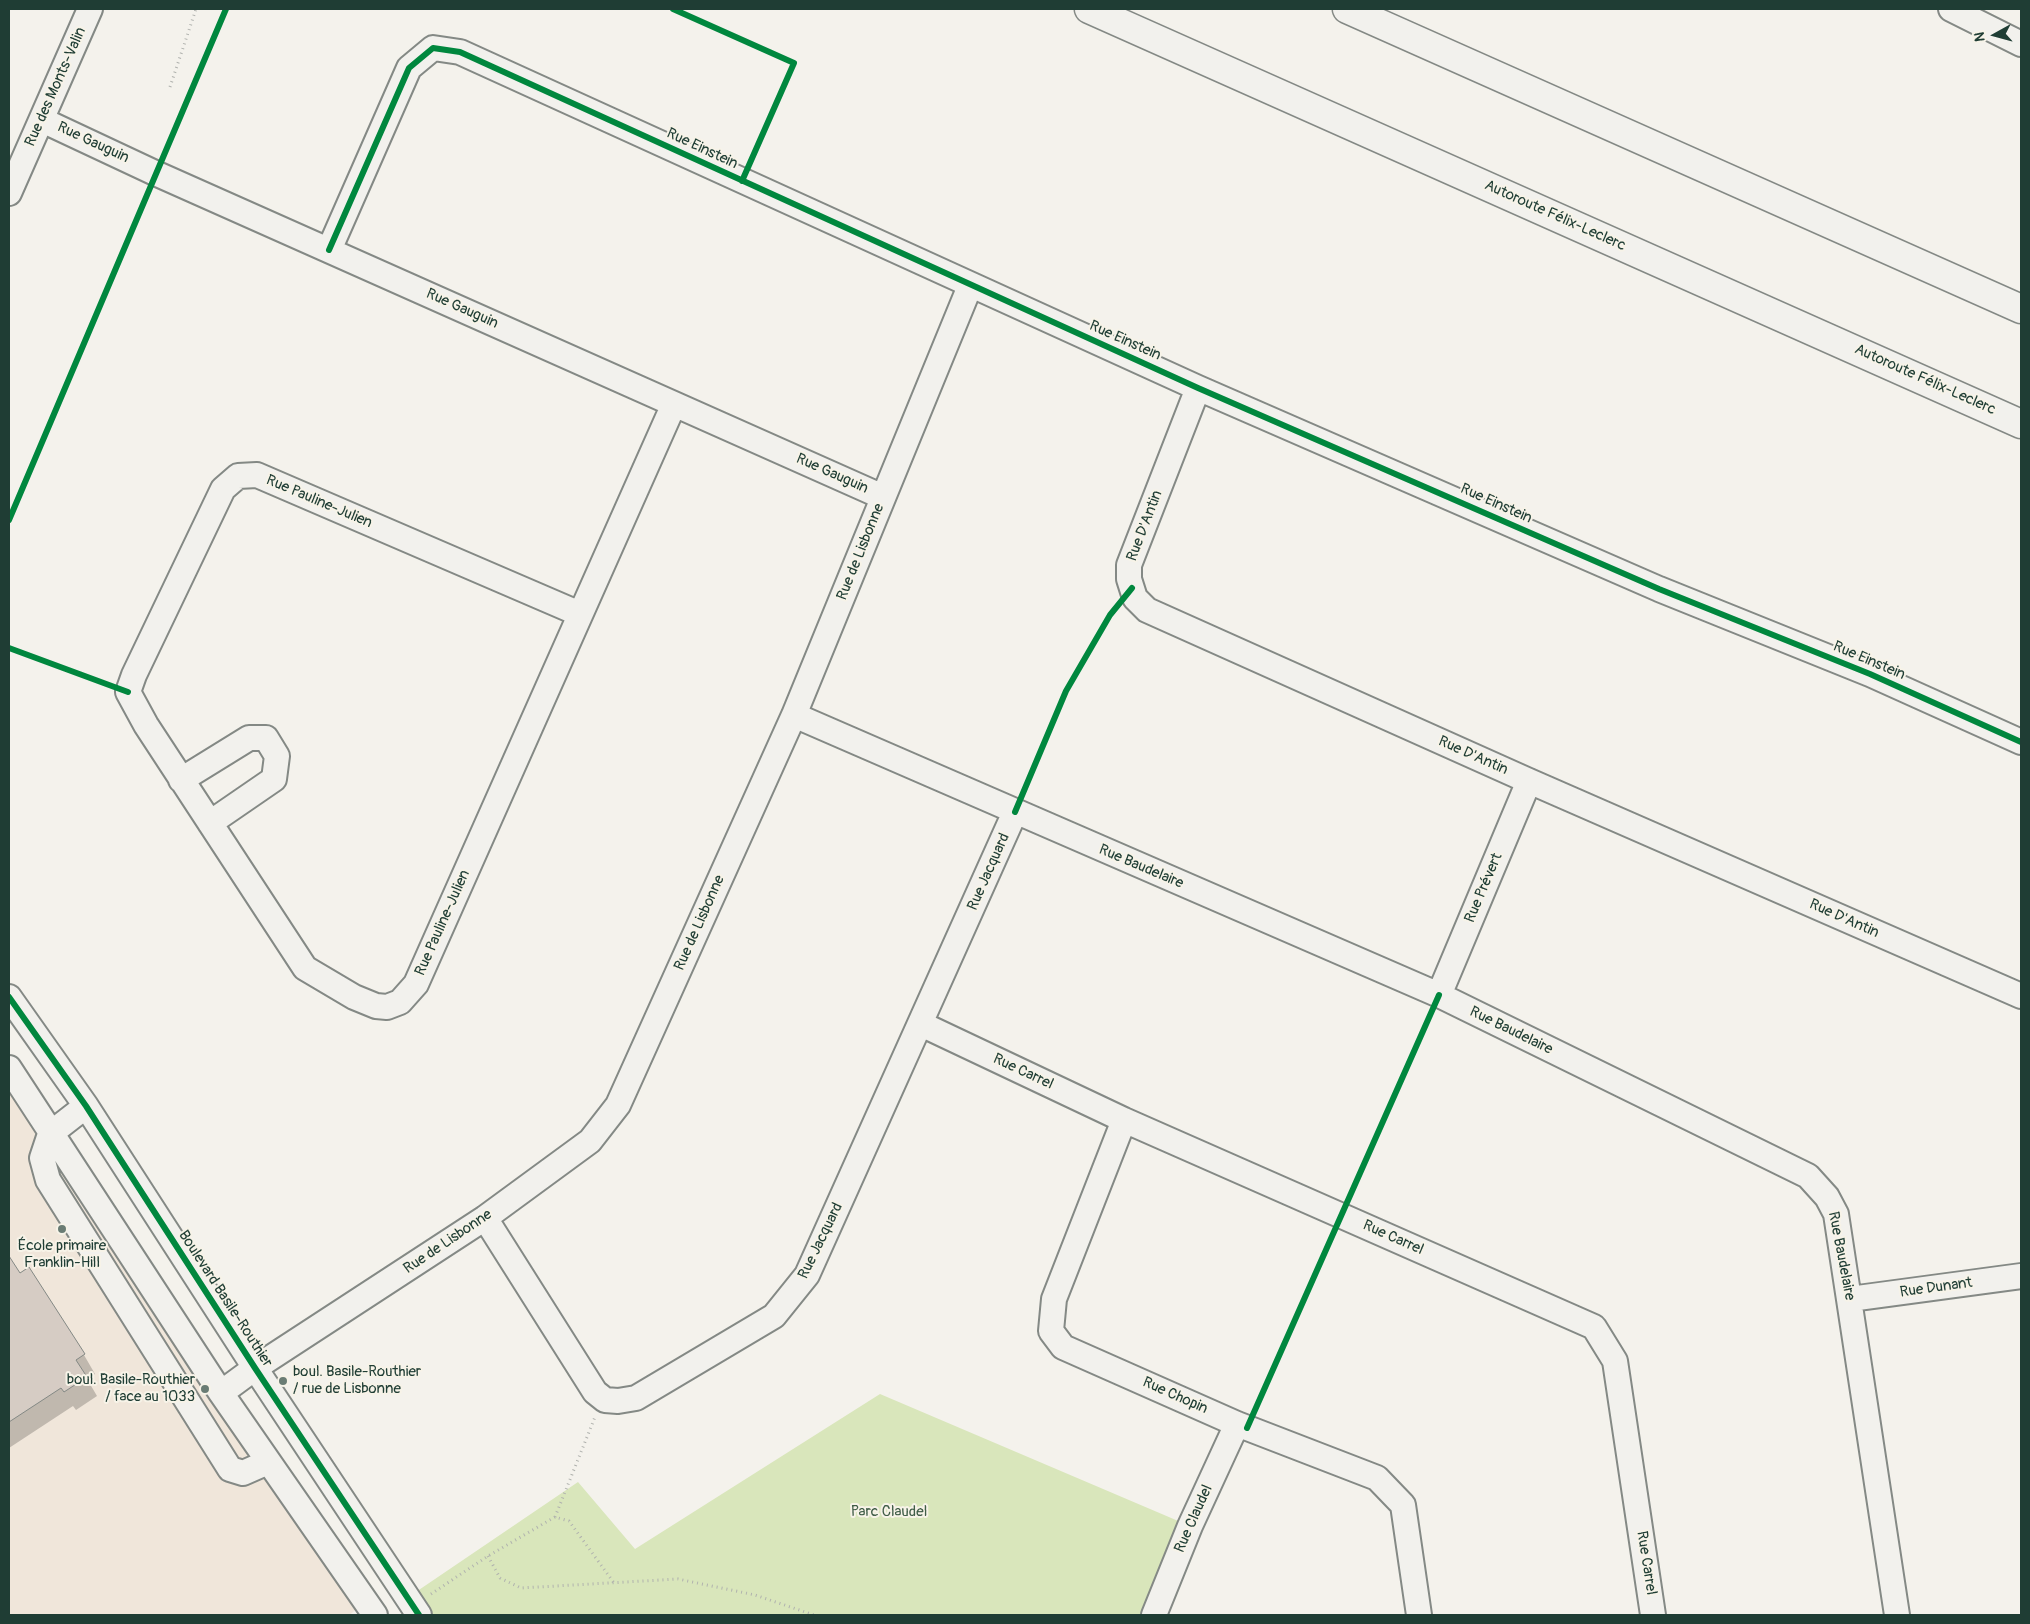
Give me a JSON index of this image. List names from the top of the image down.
{
  "streets": {
    "highway": ["Autoroute Félix-Leclerc"],
    "street": [
      "Rue des Monts-Valin",
      "Rue Gauguin",
      "Rue Einstein",
      "Rue Pauline-Julien",
      "Rue D'Antin",
      "Rue de Lisbonne",
      "Rue Baudelaire",
      "Rue Jacquard",
      "Rue Prévert",
      "Rue Carrel",
      "Rue Dunant",
      "Boulevard Basile-Routhier",
      "Rue Chopin",
      "Rue Claudel"
    ]
  },
  "crossings": [
    ["Rue des Monts-Valin", "Rue Gauguin"],
    ["Rue Gauguin", "Rue Einstein"],
    ["Rue Gauguin", "Rue Pauline-Julien"],
    ["Rue Gauguin", "Rue de Lisbonne"],
    ["Rue Einstein", "Rue D'Antin"],
    ["Rue Einstein", "Rue de Lisbonne"],
    ["Rue D'Antin", "Rue Prévert"],
    ["Rue de Lisbonne", "Rue Baudelaire"],
    ["Rue de Lisbonne", "Boulevard Basile-Routhier"],
    ["Rue Baudelaire", "Rue Jacquard"],
    ["Rue Baudelaire", "Rue Prévert"],
    ["Rue Baudelaire", "Rue Dunant"],
    ["Rue Jacquard", "Rue Carrel"],
    ["Rue Carrel", "Rue Chopin"],
    ["Rue Chopin", "Rue Claudel"]
  ],
  "parks": ["Parc Claudel"],
  "places": ["École primaire Franklin-Hill", "boul. Basile-Routhier / rue de Lisbonne", "boul. Basile-Routhier / face au 1033"],
  "north": "left"
}
